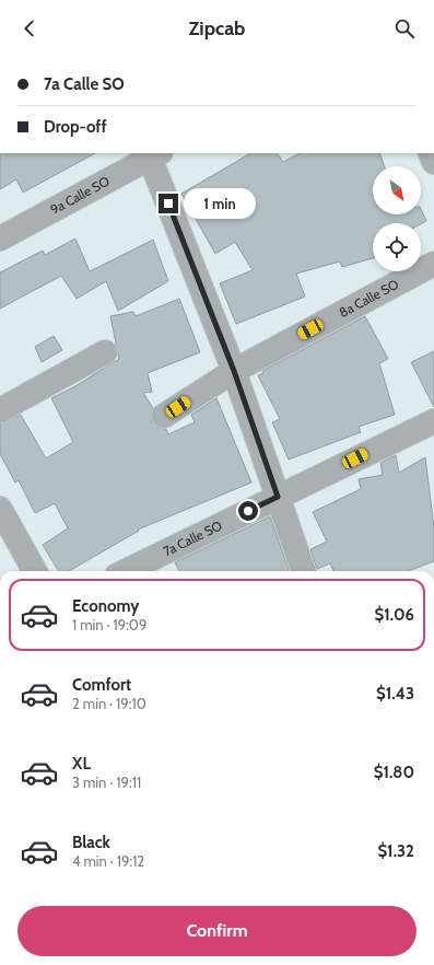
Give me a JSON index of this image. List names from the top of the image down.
{
  "streets": {
    "street": ["9a Calle SO", "8a Calle SO", "7a Calle SO"]
  },
  "north": "bottom right",
  "page": {
    "header": "Zipcab",
    "banner": ["7a Calle SO", "Drop-off"],
    "bubble": "1 min",
    "list": [
      {
        "name": "Economy",
        "note": "1 min · 19:09",
        "value": "$1.06"
      },
      {
        "name": "Comfort",
        "note": "2 min · 19:10",
        "value": "$1.43"
      },
      {
        "name": "XL",
        "note": "3 min · 19:11",
        "value": "$1.80"
      },
      {
        "name": "Black",
        "note": "4 min · 19:12",
        "value": "$1.32"
      }
    ],
    "buttons": "Confirm"
  }
}
